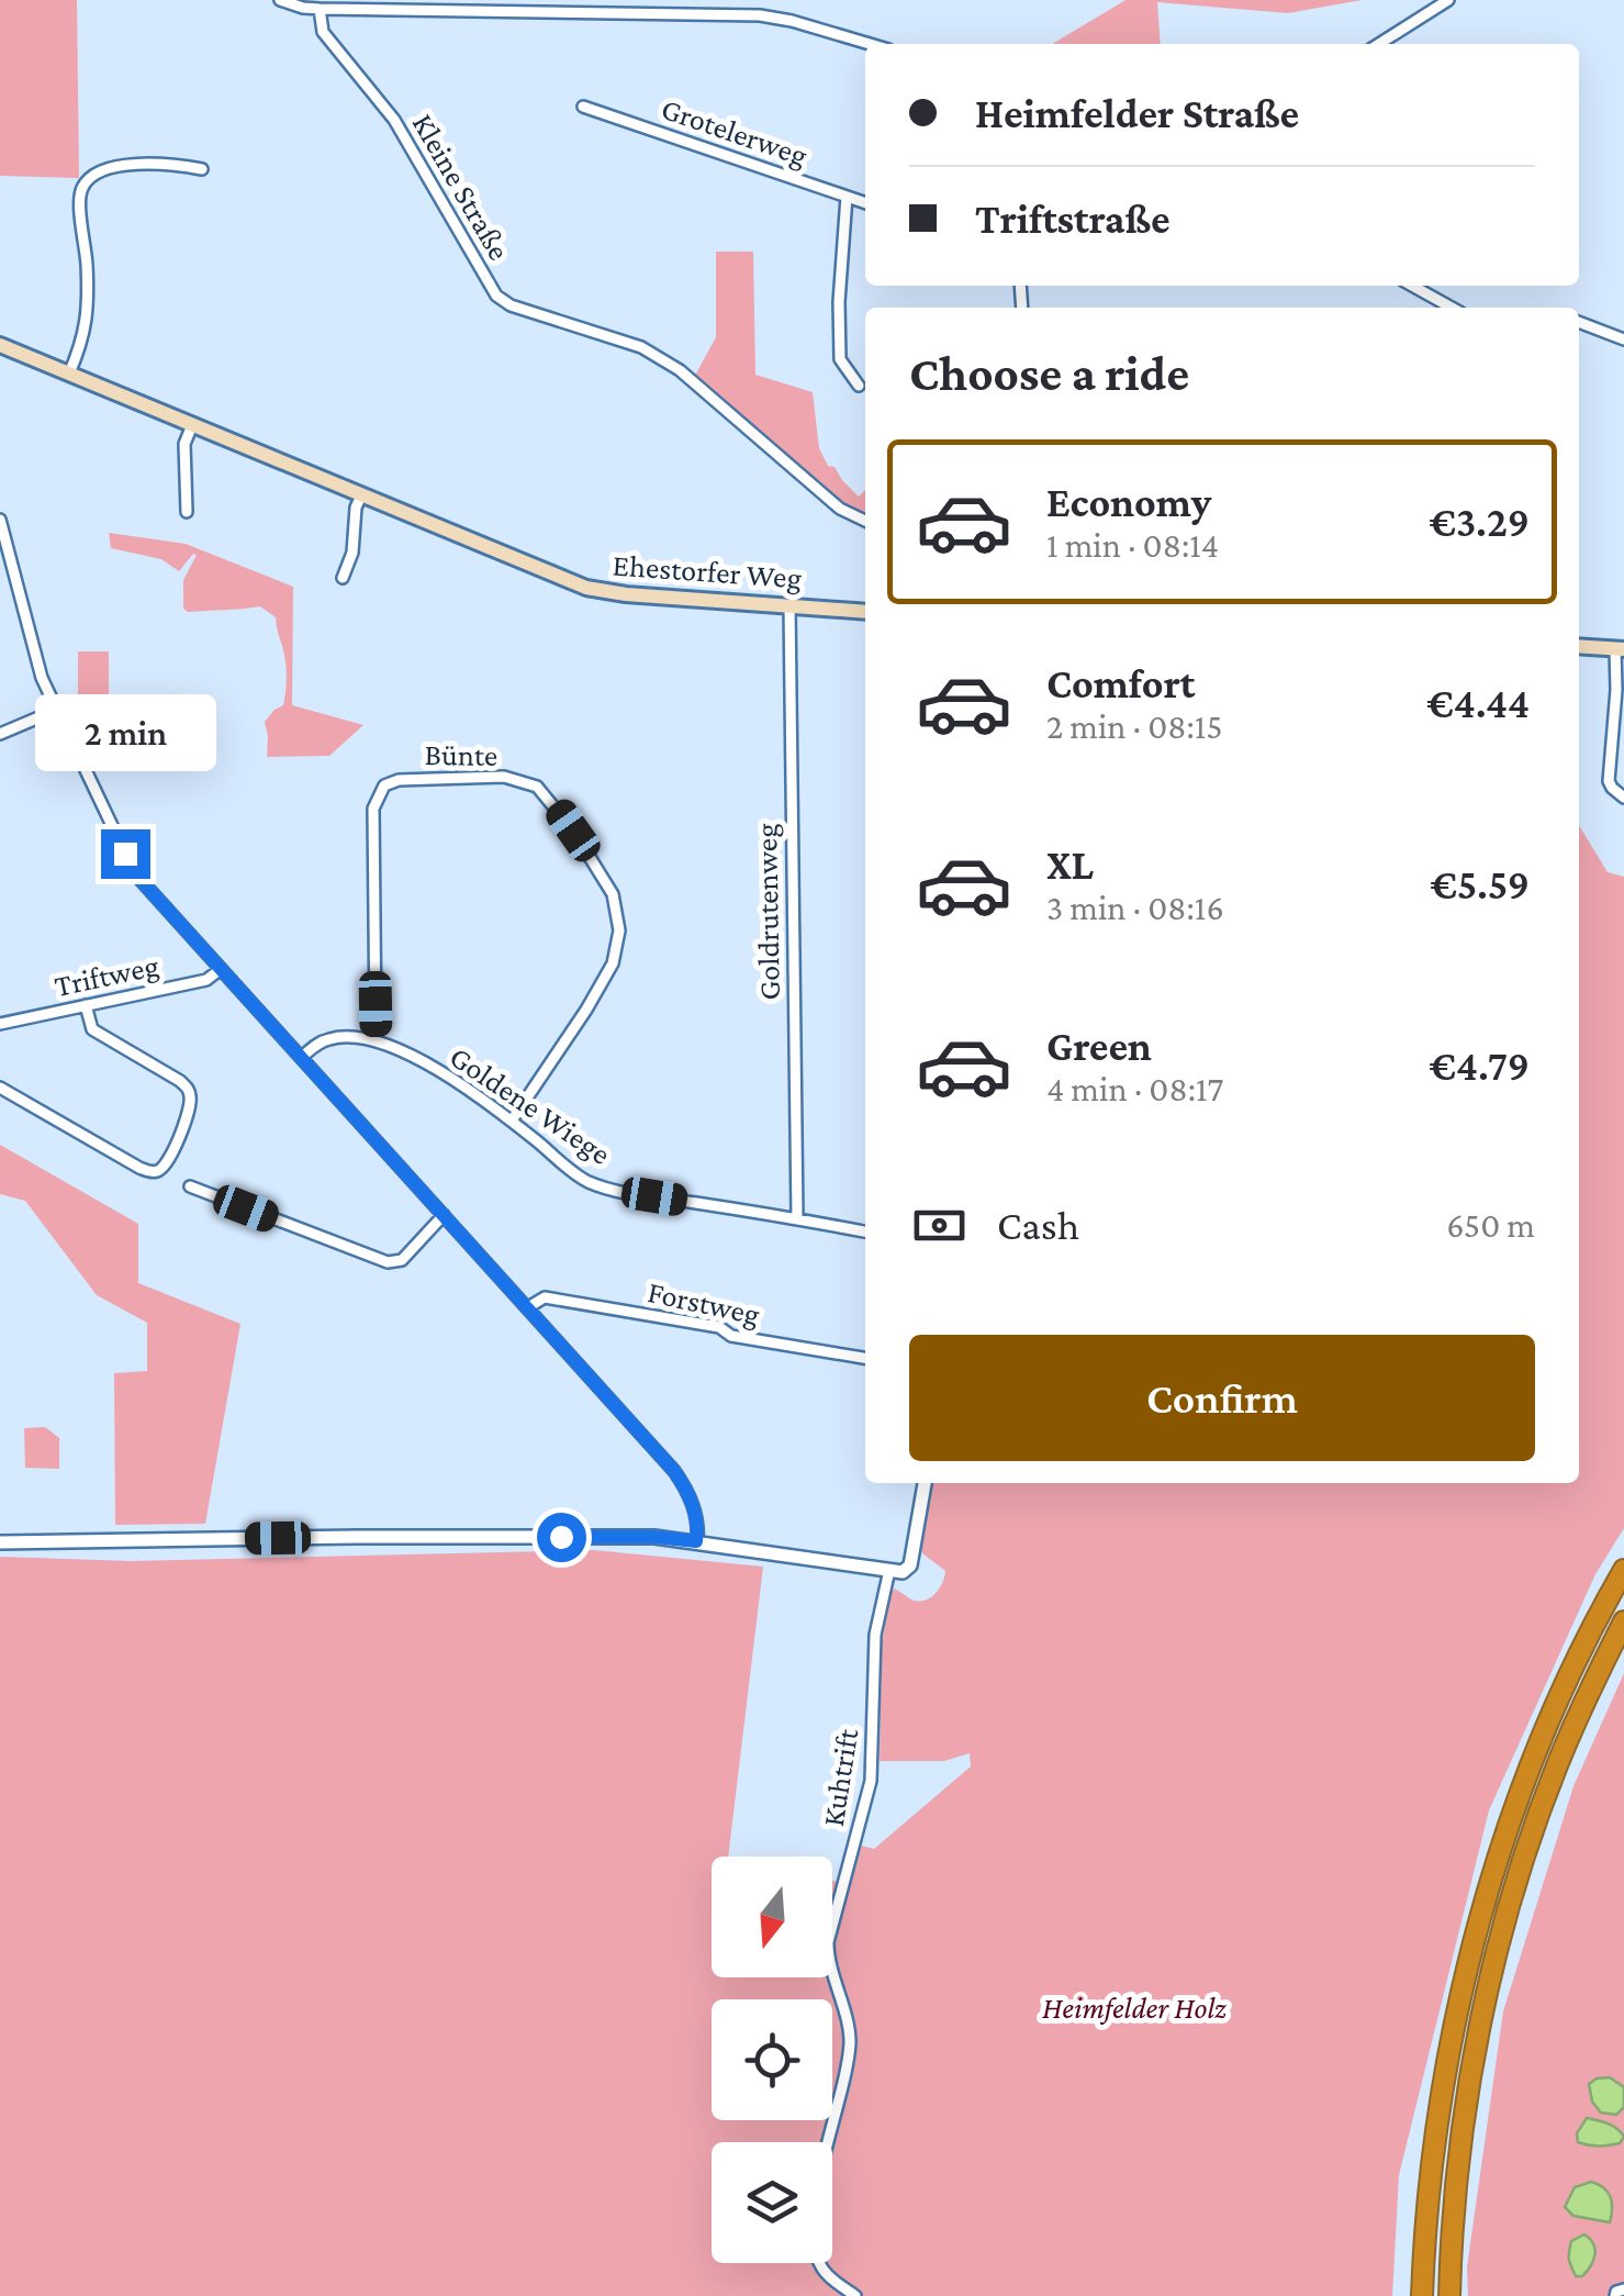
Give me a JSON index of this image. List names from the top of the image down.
{
  "streets": {
    "main road": ["Ehestorfer Weg"],
    "street": [
      "Grotelerweg",
      "Kleine Straße",
      "Bünte",
      "Goldrutenweg",
      "Triftweg",
      "Goldene Wiege",
      "Forstweg",
      "Kuhtrift"
    ]
  },
  "crossings": [
    ["Ehestorfer Weg", "Goldrutenweg"],
    ["Bünte", "Goldene Wiege"],
    ["Goldrutenweg", "Goldene Wiege"]
  ],
  "parks": ["Heimfelder Holz"],
  "north": "bottom",
  "page": {
    "banner": ["Heimfelder Straße", "Triftstraße"],
    "heading": "Choose a ride",
    "list": [
      {
        "name": "Economy",
        "note": "1 min · 08:14",
        "value": "€3.29"
      },
      {
        "name": "Comfort",
        "note": "2 min · 08:15",
        "value": "€4.44"
      },
      {
        "name": "XL",
        "note": "3 min · 08:16",
        "value": "€5.59"
      },
      {
        "name": "Green",
        "note": "4 min · 08:17",
        "value": "€4.79"
      }
    ],
    "bubble": "2 min",
    "pay": ["Cash", "650 m"],
    "buttons": "Confirm"
  }
}
